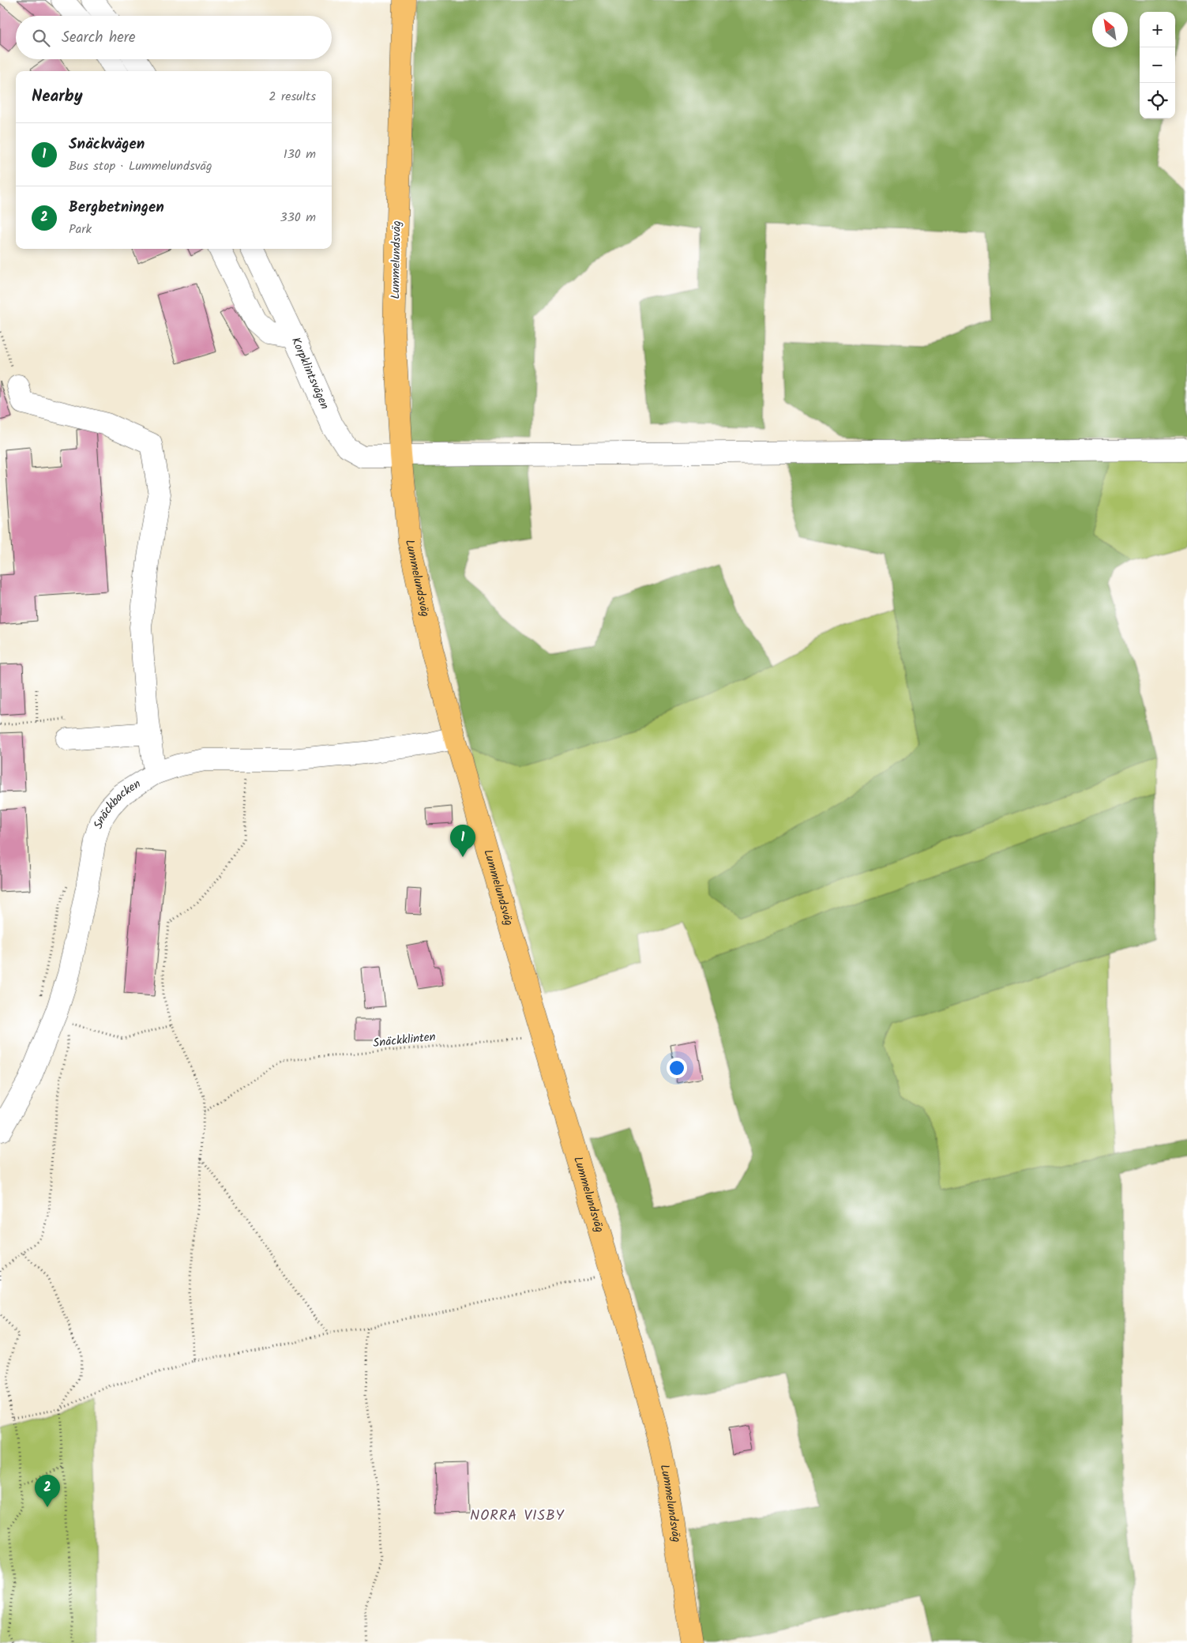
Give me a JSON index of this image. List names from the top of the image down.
{
  "streets": {
    "main road": ["Lummelundsväg"],
    "street": ["Korpklintsvägen", "Snäckbacken"],
    "path": ["Snäckklinten"]
  },
  "crossings": [
    ["Lummelundsväg", "Korpklintsvägen"],
    ["Lummelundsväg", "Snäckbacken"]
  ],
  "districts": ["NORRA VISBY"],
  "north": "top left",
  "page": {
    "map_buttons": ["+", "−"],
    "search": "Search here",
    "heading": ["Nearby", "2 results"],
    "list": [
      {
        "mark": "1",
        "name": "Snäckvägen",
        "note": "Bus stop · Lummelundsväg",
        "value": "130 m"
      },
      {
        "mark": "2",
        "name": "Bergbetningen",
        "note": "Park",
        "value": "330 m"
      }
    ],
    "pins": ["1", "2"]
  }
}
